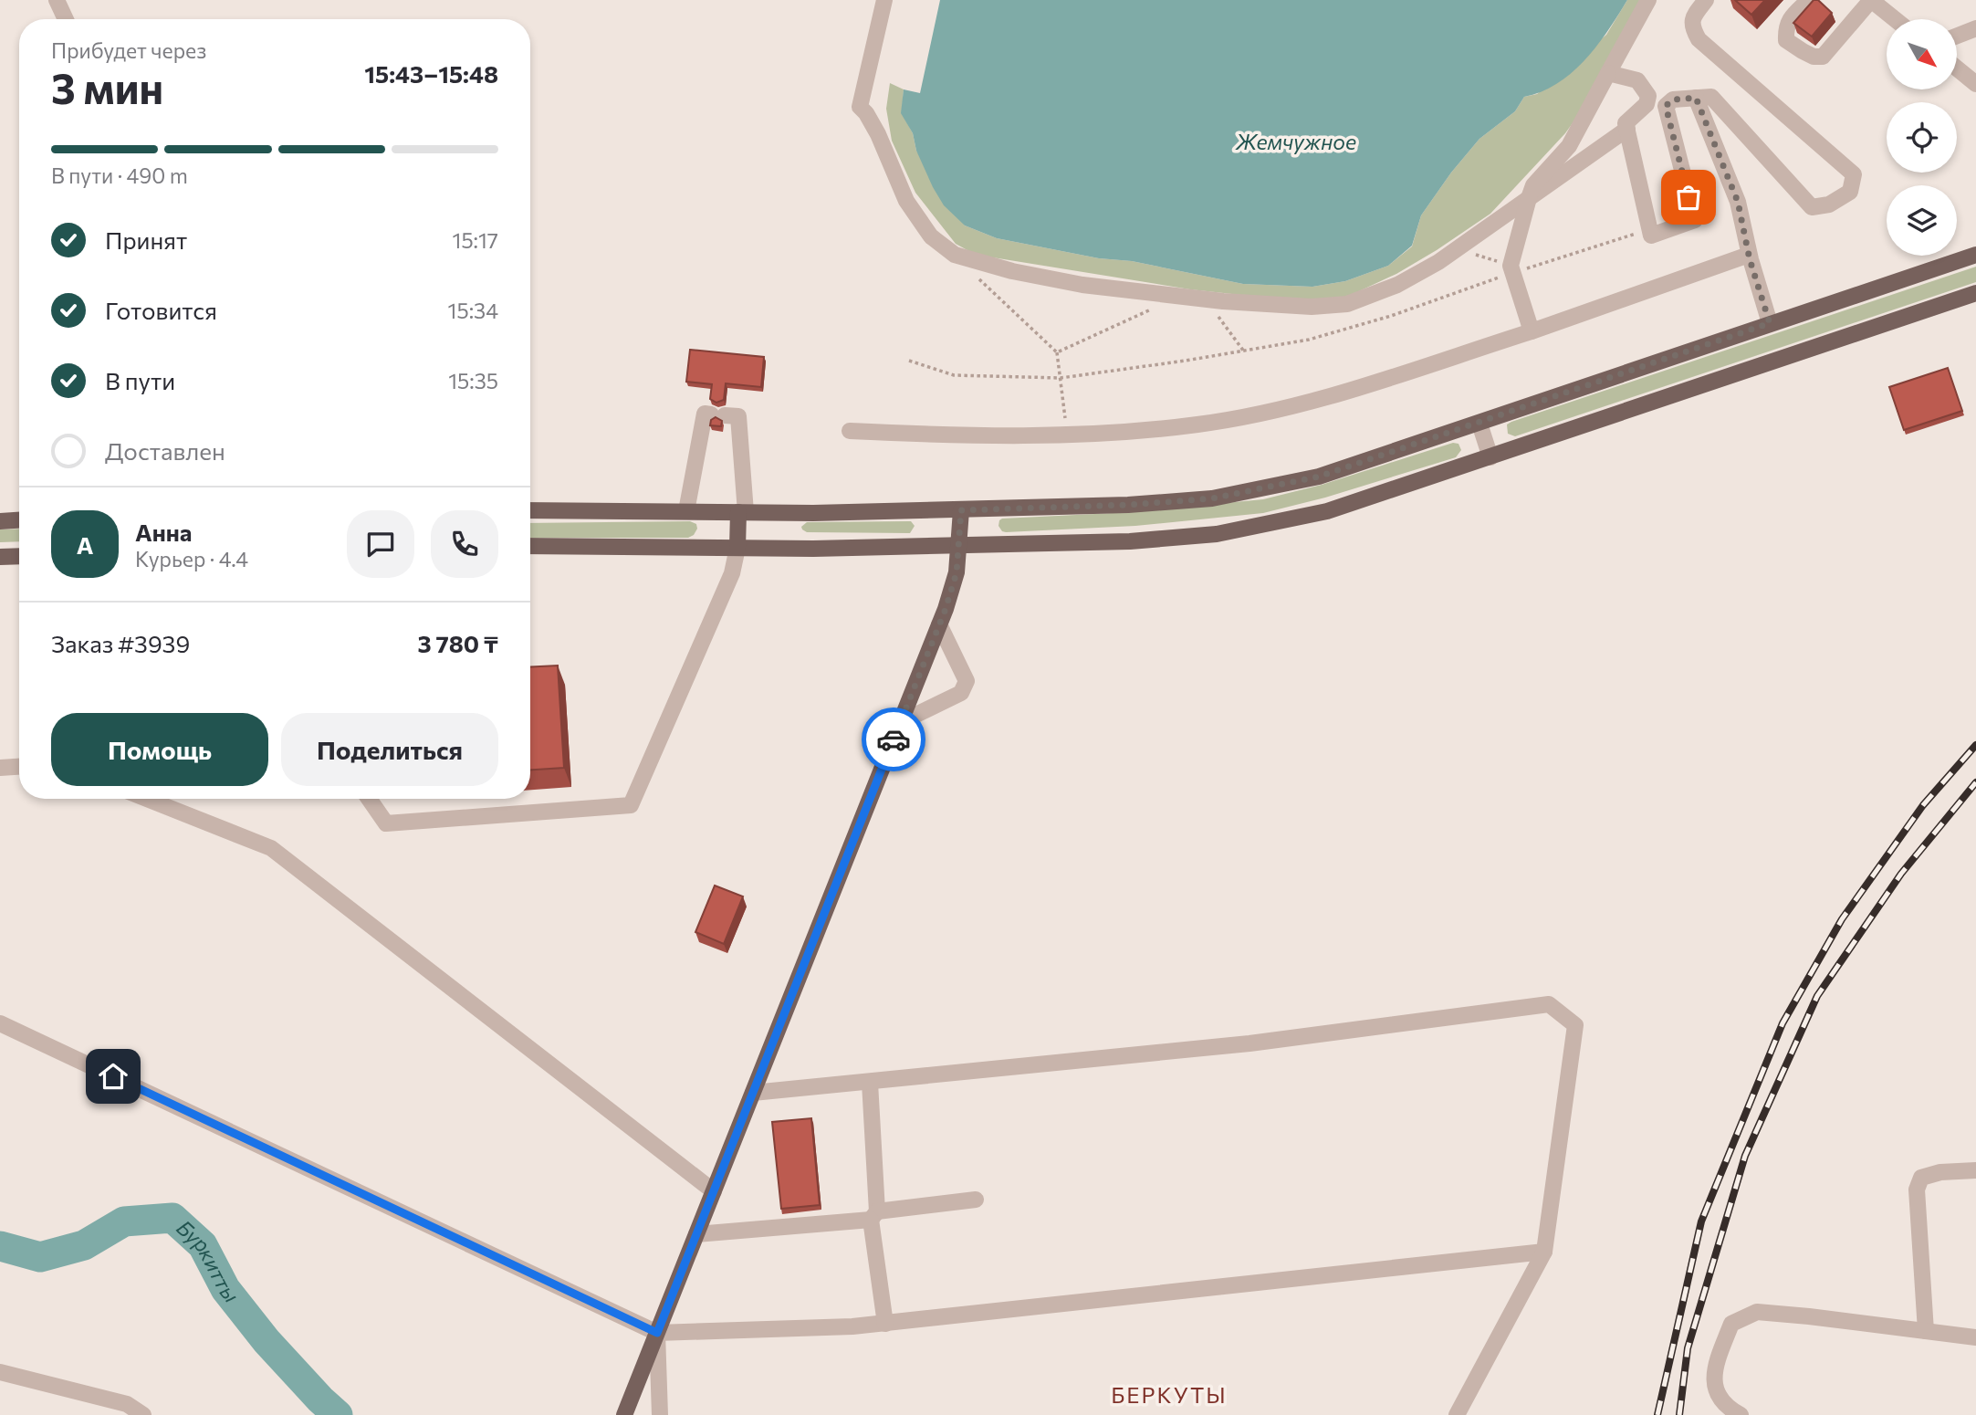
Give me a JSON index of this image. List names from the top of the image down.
{
  "districts": ["БЕРКУТЫ"],
  "water": ["Жемчужное", "Буркитты"],
  "north": "bottom right",
  "page": {
    "heading": ["3 мин", "Прибудет через", "15:43–15:48"],
    "panel": [
      "Анна",
      "Курьер · 4.4",
      "Заказ #3939",
      "3 780 ₸"
    ],
    "bar": "В пути · 490 m",
    "list": [
      ["Принят", "15:17"],
      ["Готовится", "15:34"],
      ["В пути", "15:35"],
      "Доставлен"
    ],
    "round": "А",
    "buttons": ["Помощь", "Поделиться"]
  }
}
